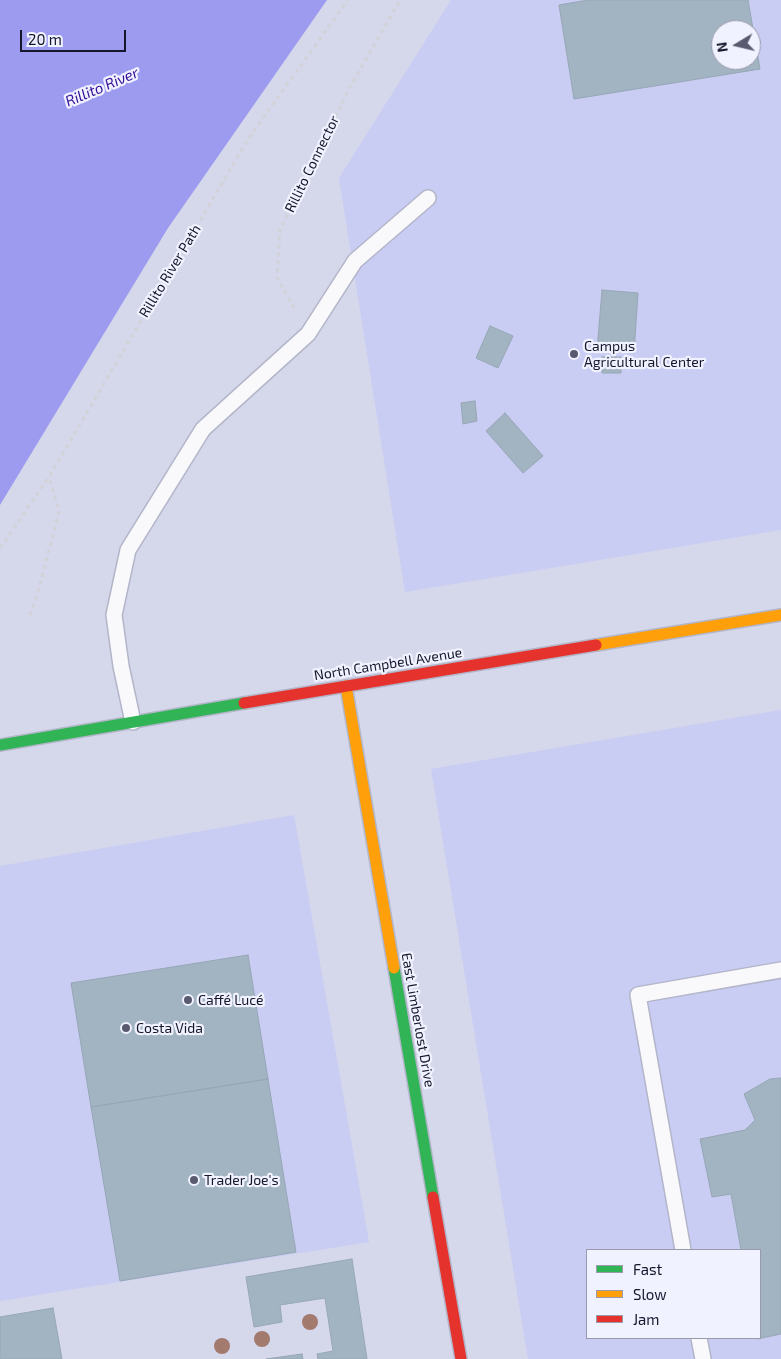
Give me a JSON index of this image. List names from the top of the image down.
{
  "streets": {
    "main road": ["North Campbell Avenue", "East Limberlost Drive"],
    "path": ["Rillito Connector", "Rillito River Path"]
  },
  "crossings": [
    ["North Campbell Avenue", "East Limberlost Drive"]
  ],
  "water": ["Rillito River"],
  "places": [
    "Campus Agricultural Center",
    "Caffé Lucé",
    "Costa Vida",
    "Trader Joe's"
  ],
  "legend": ["Fast", "Slow", "Jam"],
  "scale_bar": "20 m",
  "north": "left"
}
